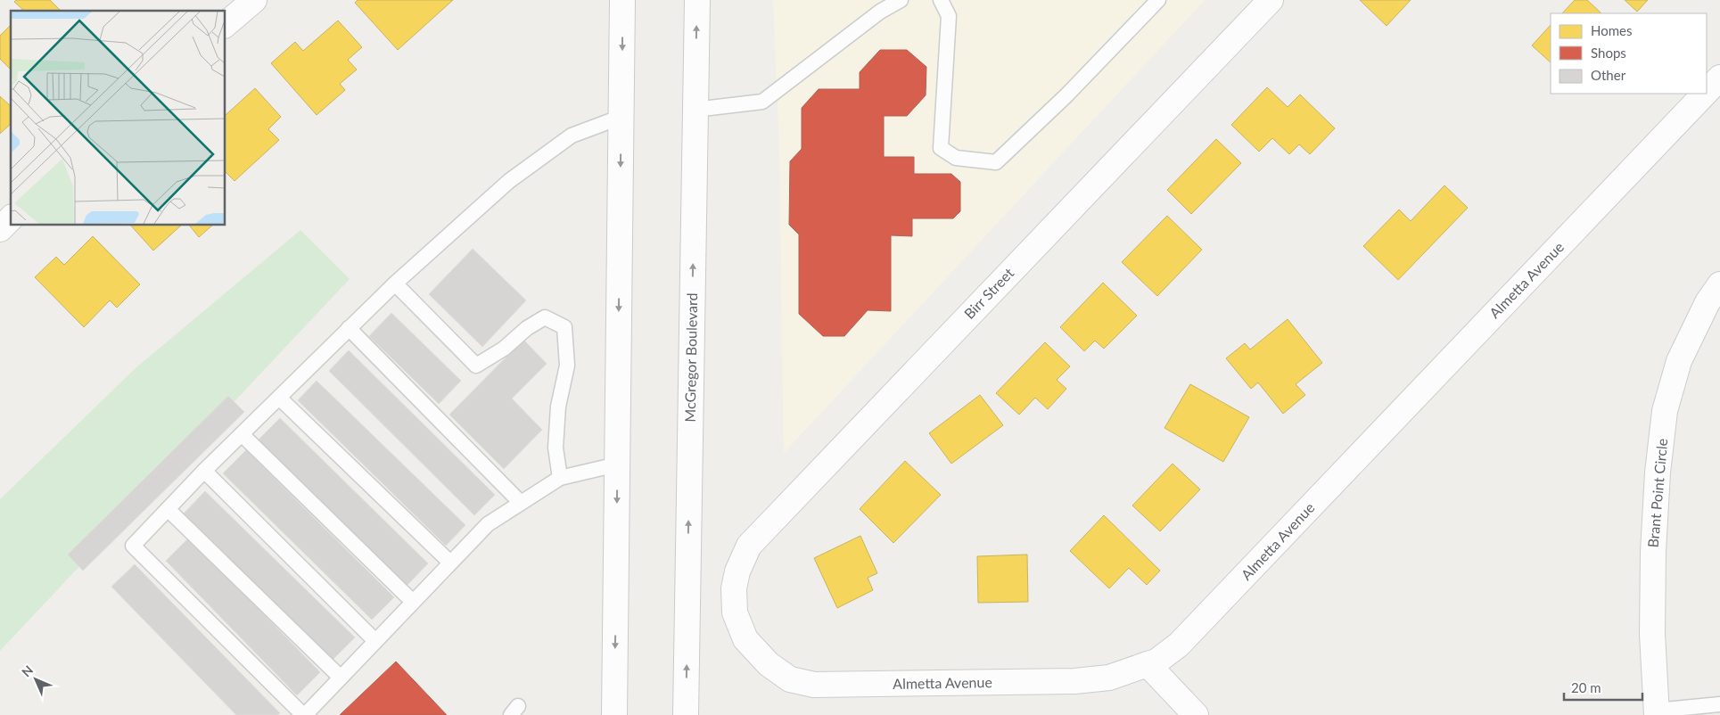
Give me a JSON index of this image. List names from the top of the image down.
{
  "streets": {
    "street": [
      "Almetta Avenue",
      "Birr Street",
      "McGregor Boulevard",
      "Brant Point Circle"
    ]
  },
  "crossings": [
    ["Almetta Avenue", "Birr Street"]
  ],
  "legend": ["Homes", "Shops", "Other"],
  "scale_bar": "20 m",
  "north": "top left"
}
